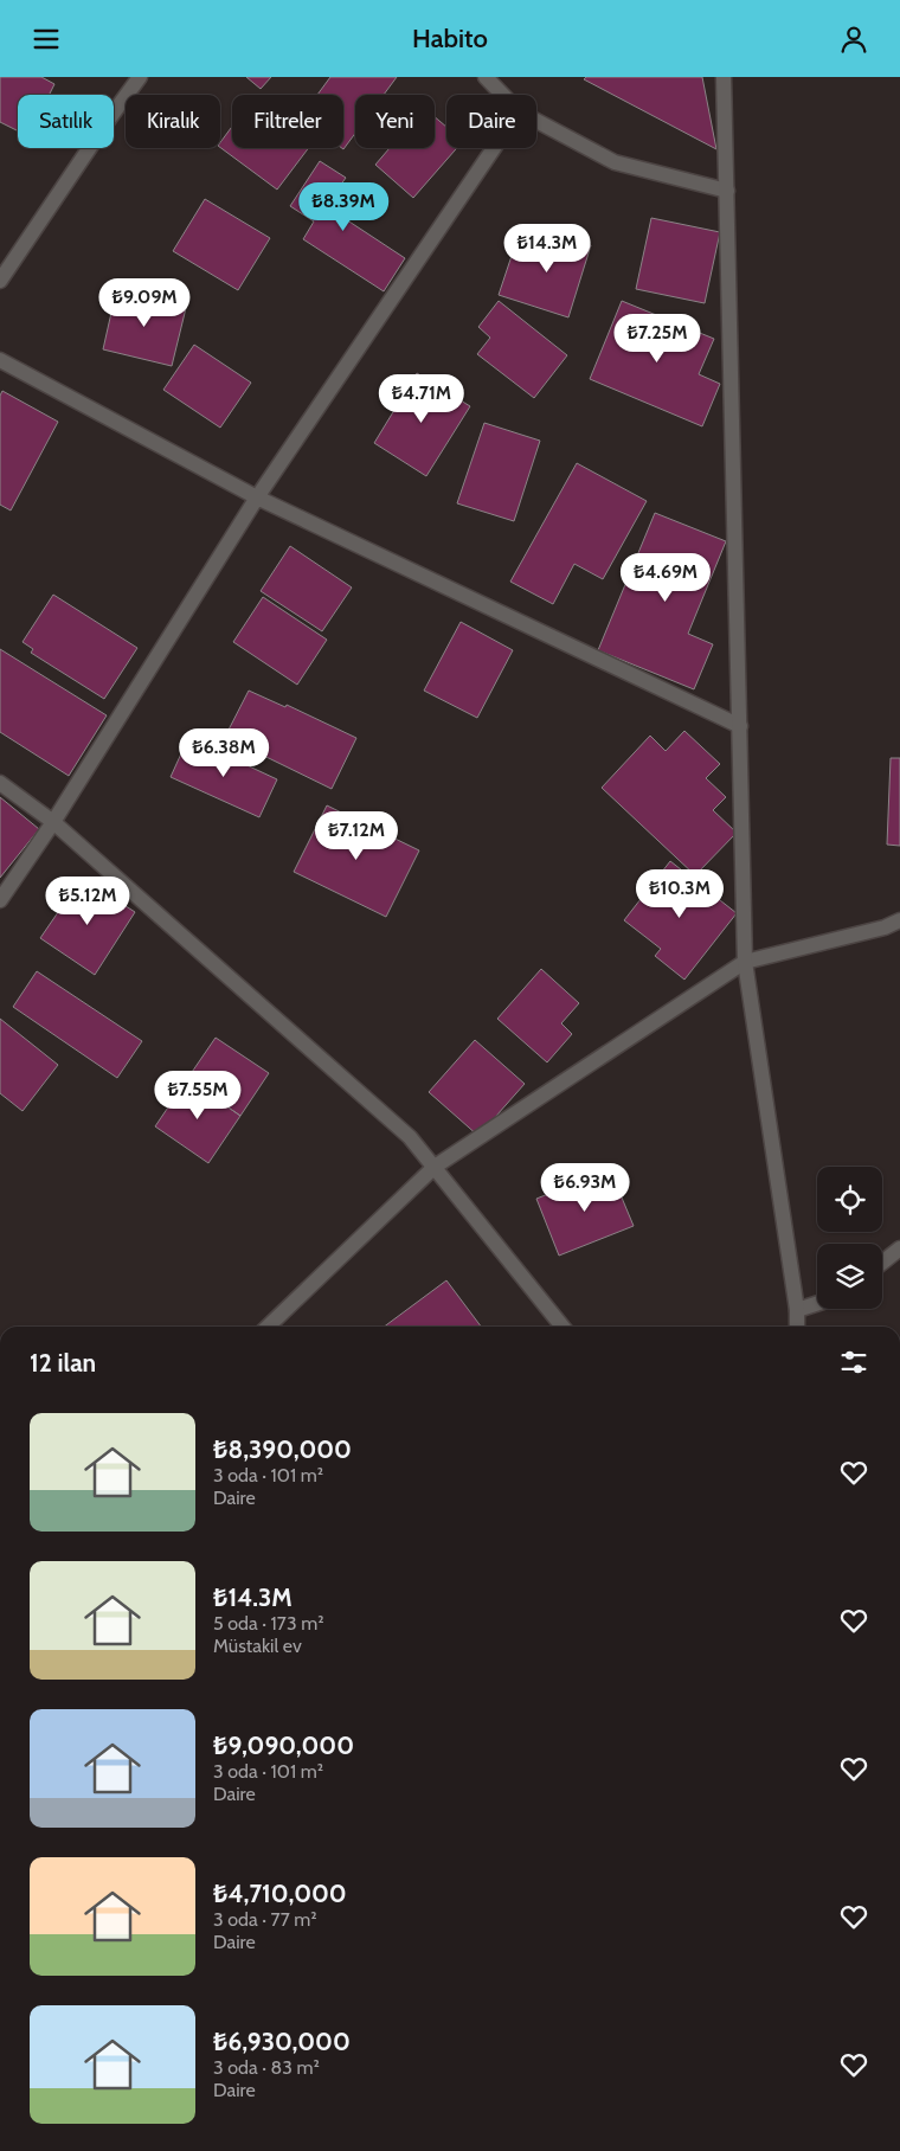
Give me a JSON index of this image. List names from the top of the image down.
{
  "page": {
    "header": "Habito",
    "chip": [
      "Satılık",
      "Kiralık",
      "Filtreler",
      "Yeni",
      "Daire"
    ],
    "price": [
      "₺8.39M",
      "₺14.3M",
      "₺9.09M",
      "₺7.25M",
      "₺4.71M",
      "₺4.69M",
      "₺6.38M",
      "₺7.12M",
      "₺10.3M",
      "₺5.12M",
      "₺7.55M",
      "₺6.93M"
    ],
    "heading": "12 ilan",
    "list": [
      {
        "name": "₺8,390,000",
        "note": "3 oda · 101 m² · Daire"
      },
      {
        "name": "₺14.3M",
        "note": "5 oda · 173 m² · Müstakil ev"
      },
      {
        "name": "₺9,090,000",
        "note": "3 oda · 101 m² · Daire"
      },
      {
        "name": "₺4,710,000",
        "note": "3 oda · 77 m² · Daire"
      },
      {
        "name": "₺6,930,000",
        "note": "3 oda · 83 m² · Daire"
      }
    ]
  }
}
